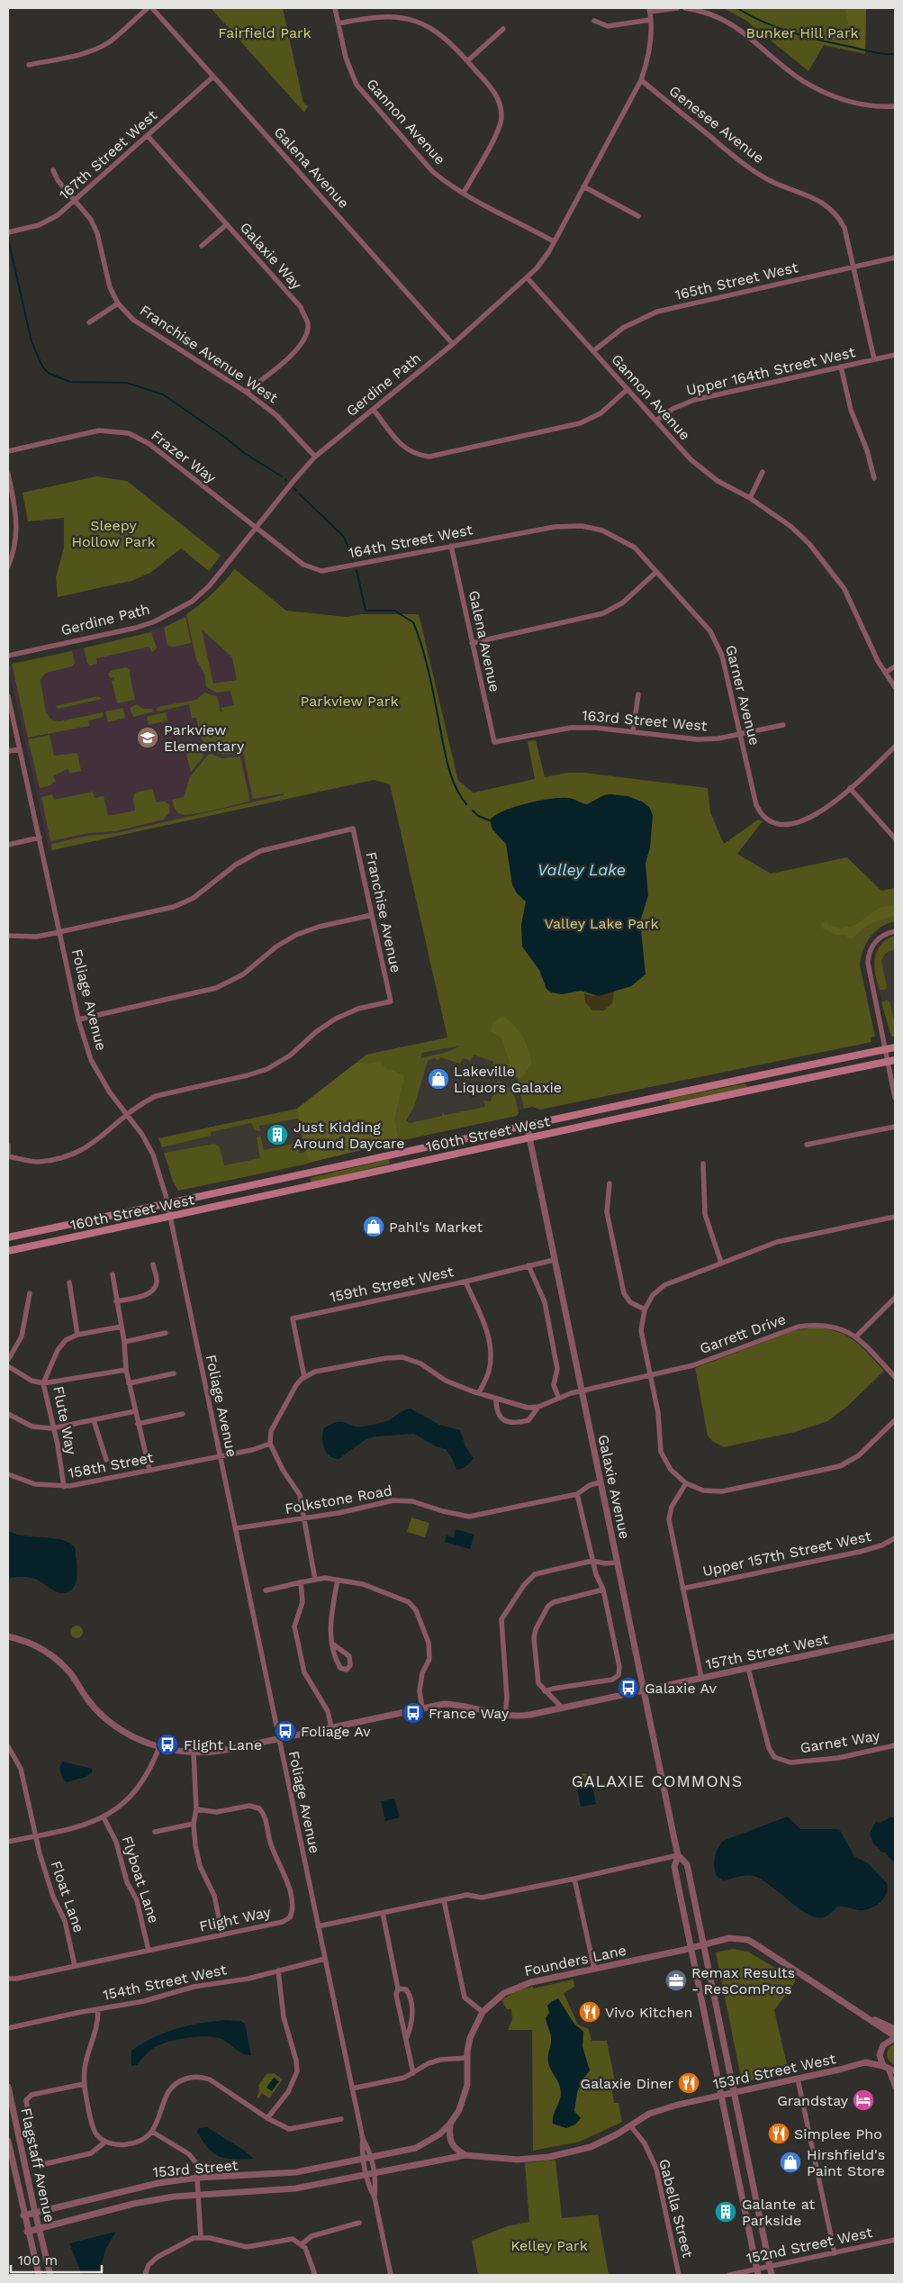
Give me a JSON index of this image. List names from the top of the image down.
{
  "streets": {
    "main road": ["160th Street West"],
    "street": [
      "Gannon Avenue",
      "Genesee Avenue",
      "167th Street West",
      "Galena Avenue",
      "Galaxie Way",
      "165th Street West",
      "Franchise Avenue West",
      "Upper 164th Street West",
      "Gerdine Path",
      "Frazer Way",
      "164th Street West",
      "Garner Avenue",
      "163rd Street West",
      "Franchise Avenue",
      "Foliage Avenue",
      "159th Street West",
      "Garrett Drive",
      "Flute Way",
      "158th Street",
      "Galaxie Avenue",
      "Folkstone Road",
      "Upper 157th Street West",
      "157th Street West",
      "Garnet Way",
      "Flyboat Lane",
      "Float Lane",
      "Flight Way",
      "Founders Lane",
      "154th Street West",
      "153rd Street West",
      "Flagstaff Avenue",
      "153rd Street",
      "Gabella Street",
      "152nd Street West"
    ]
  },
  "crossings": [
    ["Gannon Avenue", "165th Street West"],
    ["Gannon Avenue", "Upper 164th Street West"],
    ["Gannon Avenue", "Gerdine Path"],
    ["Genesee Avenue", "165th Street West"],
    ["Genesee Avenue", "Upper 164th Street West"],
    ["Genesee Avenue", "Gerdine Path"],
    ["167th Street West", "Galena Avenue"],
    ["167th Street West", "Galaxie Way"],
    ["167th Street West", "Franchise Avenue West"],
    ["Galena Avenue", "Gerdine Path"],
    ["Galena Avenue", "164th Street West"],
    ["Galena Avenue", "163rd Street West"],
    ["Galaxie Way", "Franchise Avenue West"],
    ["Franchise Avenue West", "Gerdine Path"],
    ["Gerdine Path", "Frazer Way"],
    ["Gerdine Path", "164th Street West"],
    ["Frazer Way", "164th Street West"],
    ["164th Street West", "Garner Avenue"],
    ["Garner Avenue", "163rd Street West"],
    ["Franchise Avenue", "Foliage Avenue"],
    ["Foliage Avenue", "160th Street West"],
    ["Foliage Avenue", "158th Street"],
    ["Foliage Avenue", "Folkstone Road"],
    ["Foliage Avenue", "157th Street West"],
    ["Foliage Avenue", "Founders Lane"],
    ["Foliage Avenue", "154th Street West"],
    ["Foliage Avenue", "153rd Street West"],
    ["Foliage Avenue", "153rd Street"],
    ["160th Street West", "Galaxie Avenue"],
    ["159th Street West", "Galaxie Avenue"],
    ["Garrett Drive", "Galaxie Avenue"],
    ["Flute Way", "158th Street"],
    ["Galaxie Avenue", "Folkstone Road"],
    ["Galaxie Avenue", "157th Street West"],
    ["Galaxie Avenue", "Founders Lane"],
    ["Galaxie Avenue", "153rd Street West"],
    ["Galaxie Avenue", "152nd Street West"],
    ["157th Street West", "Garnet Way"],
    ["Flyboat Lane", "Flight Way"],
    ["Float Lane", "Flight Way"],
    ["Founders Lane", "153rd Street"],
    ["153rd Street West", "153rd Street"],
    ["153rd Street West", "Gabella Street"],
    ["Flagstaff Avenue", "153rd Street"]
  ],
  "districts": ["GALAXIE COMMONS"],
  "water": ["Valley Lake"],
  "parks": [
    "Fairfield Park",
    "Bunker Hill Park",
    "Sleepy Hollow Park",
    "Parkview Park",
    "Valley Lake Park",
    "Kelley Park"
  ],
  "places": {
    "school or university": ["Parkview Elementary"],
    "shop": ["Lakeville Liquors Galaxie", "Pahl's Market", "Hirshfield's Paint Store"],
    "building": ["Just Kidding Around Daycare", "Galante at Parkside"],
    "bus stop": [
      "Galaxie Av",
      "France Way",
      "Foliage Av",
      "Flight Lane"
    ],
    "office": ["Remax Results - ResComPros"],
    "restaurant": ["Vivo Kitchen", "Galaxie Diner", "Simplee Pho"],
    "hotel": ["Grandstay"]
  },
  "scale_bar": "100 m"
}
